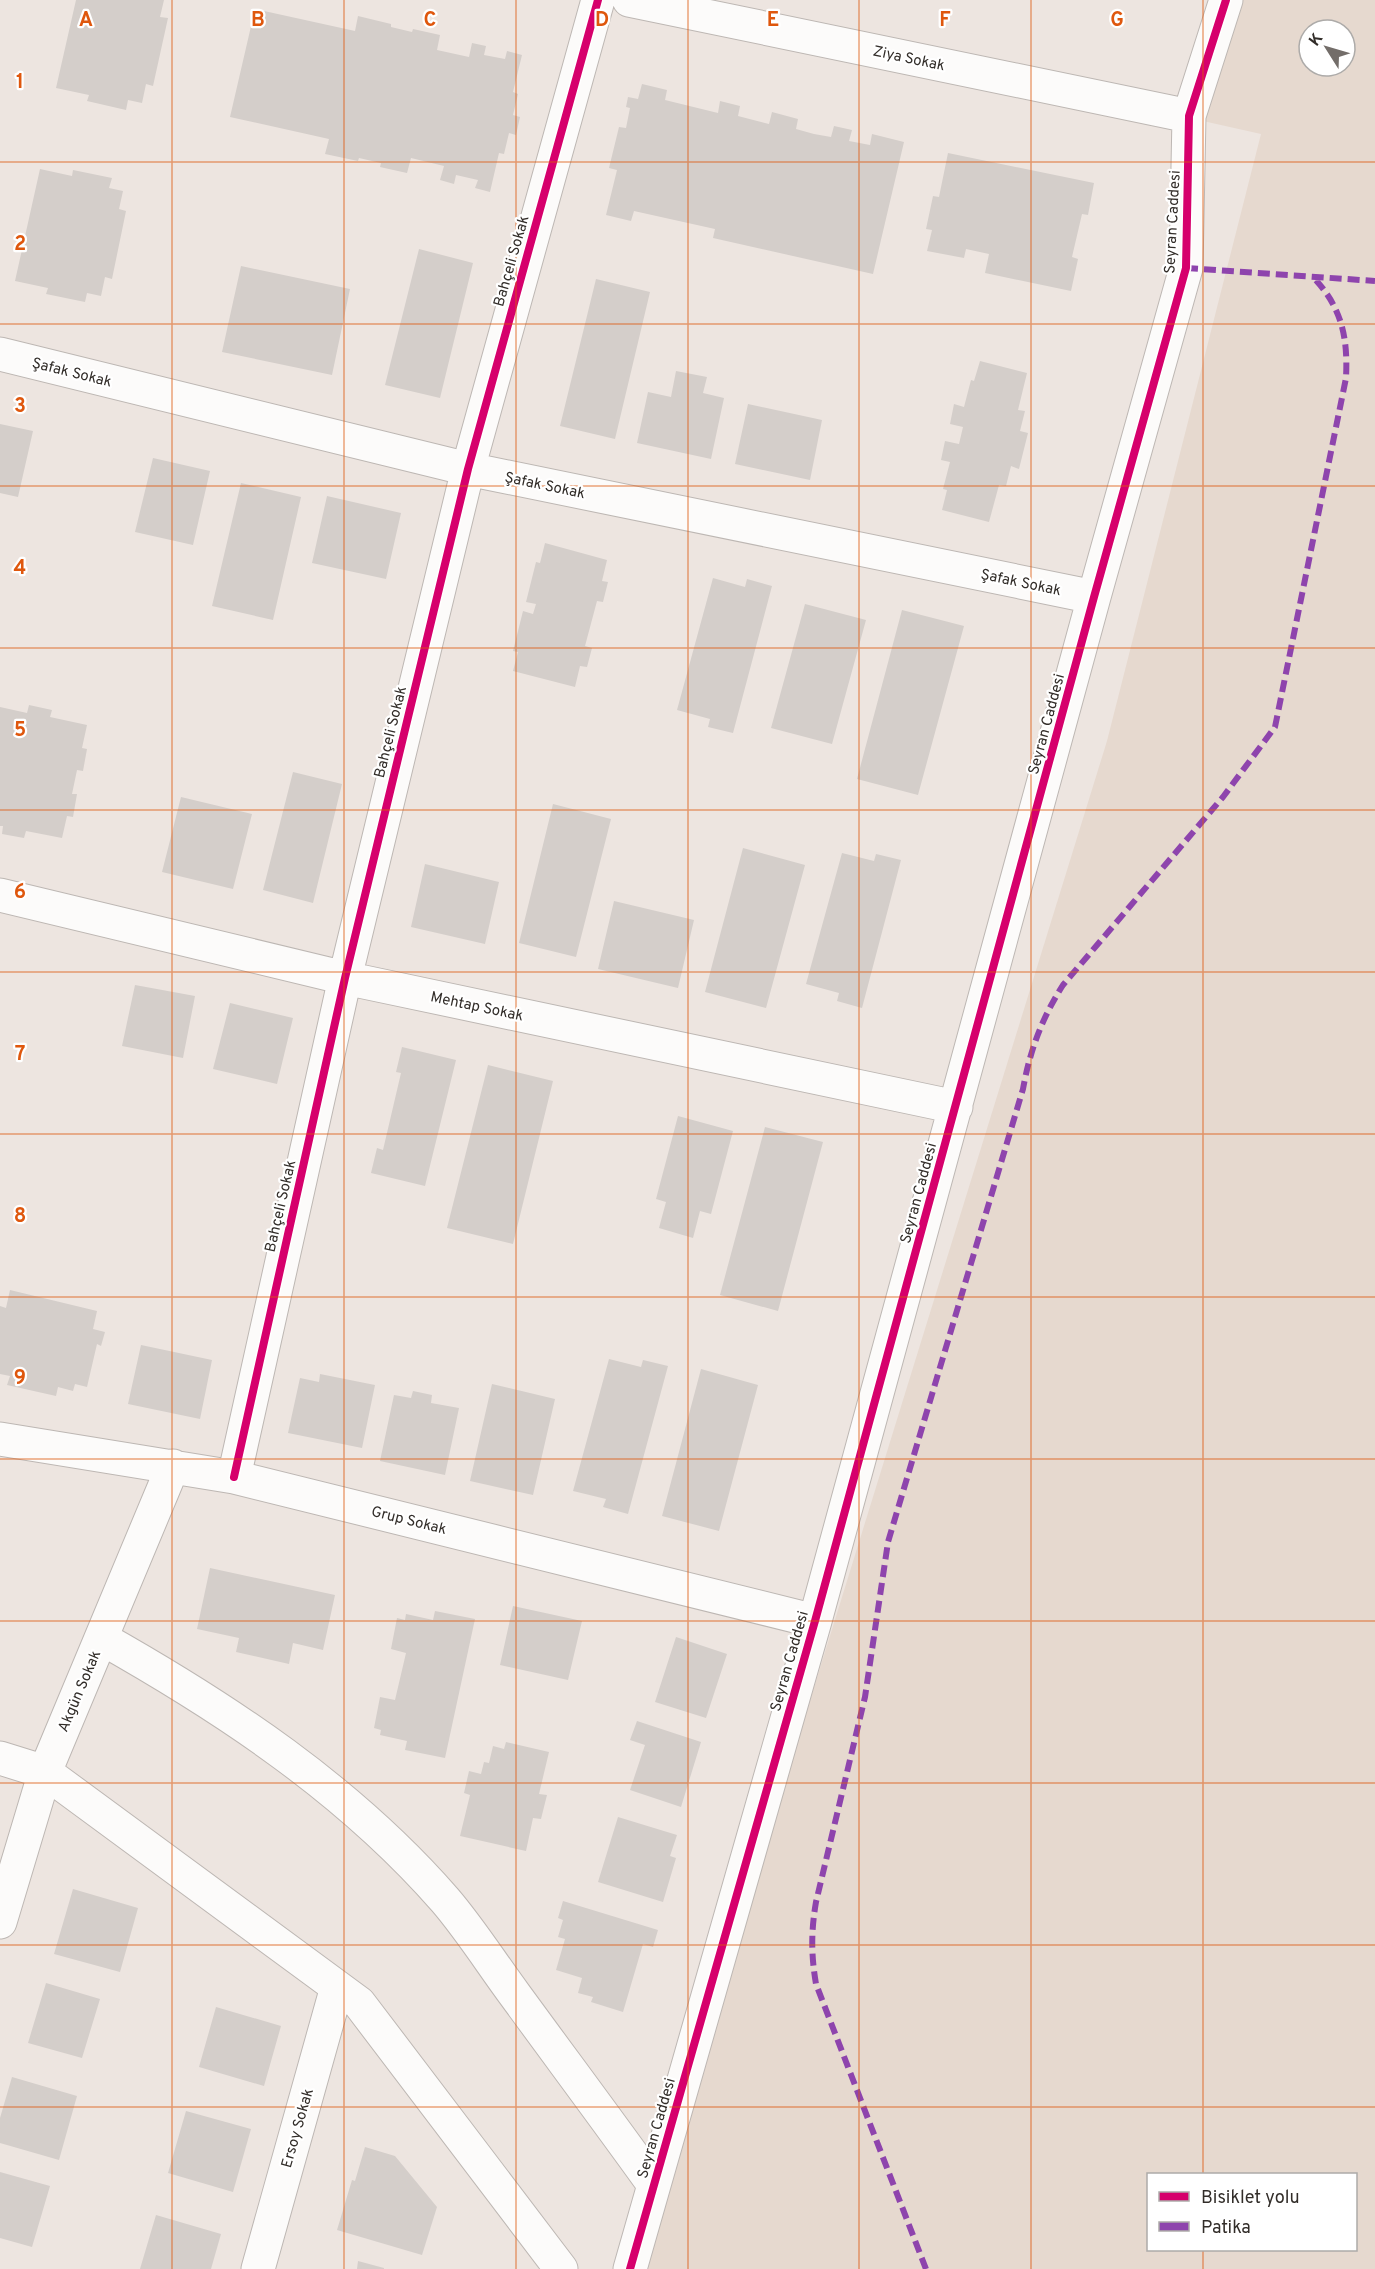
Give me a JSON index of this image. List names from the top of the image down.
{
  "streets": {
    "street": [
      "Ziya Sokak",
      "Seyran Caddesi",
      "Bahçeli Sokak",
      "Şafak Sokak",
      "Mehtap Sokak",
      "Grup Sokak",
      "Akgün Sokak",
      "Ersoy Sokak"
    ]
  },
  "crossings": [
    ["Ziya Sokak", "Seyran Caddesi"],
    ["Seyran Caddesi", "Şafak Sokak"],
    ["Seyran Caddesi", "Mehtap Sokak"],
    ["Seyran Caddesi", "Grup Sokak"],
    ["Bahçeli Sokak", "Şafak Sokak"],
    ["Bahçeli Sokak", "Mehtap Sokak"],
    ["Bahçeli Sokak", "Grup Sokak"],
    ["Grup Sokak", "Akgün Sokak"]
  ],
  "legend": ["Bisiklet yolu", "Patika"],
  "north": "top left",
  "grid": {
    "columns": [
      "A",
      "B",
      "C",
      "D",
      "E",
      "F",
      "G"
    ],
    "rows": [
      "1",
      "2",
      "3",
      "4",
      "5",
      "6",
      "7",
      "8",
      "9"
    ]
  }
}
